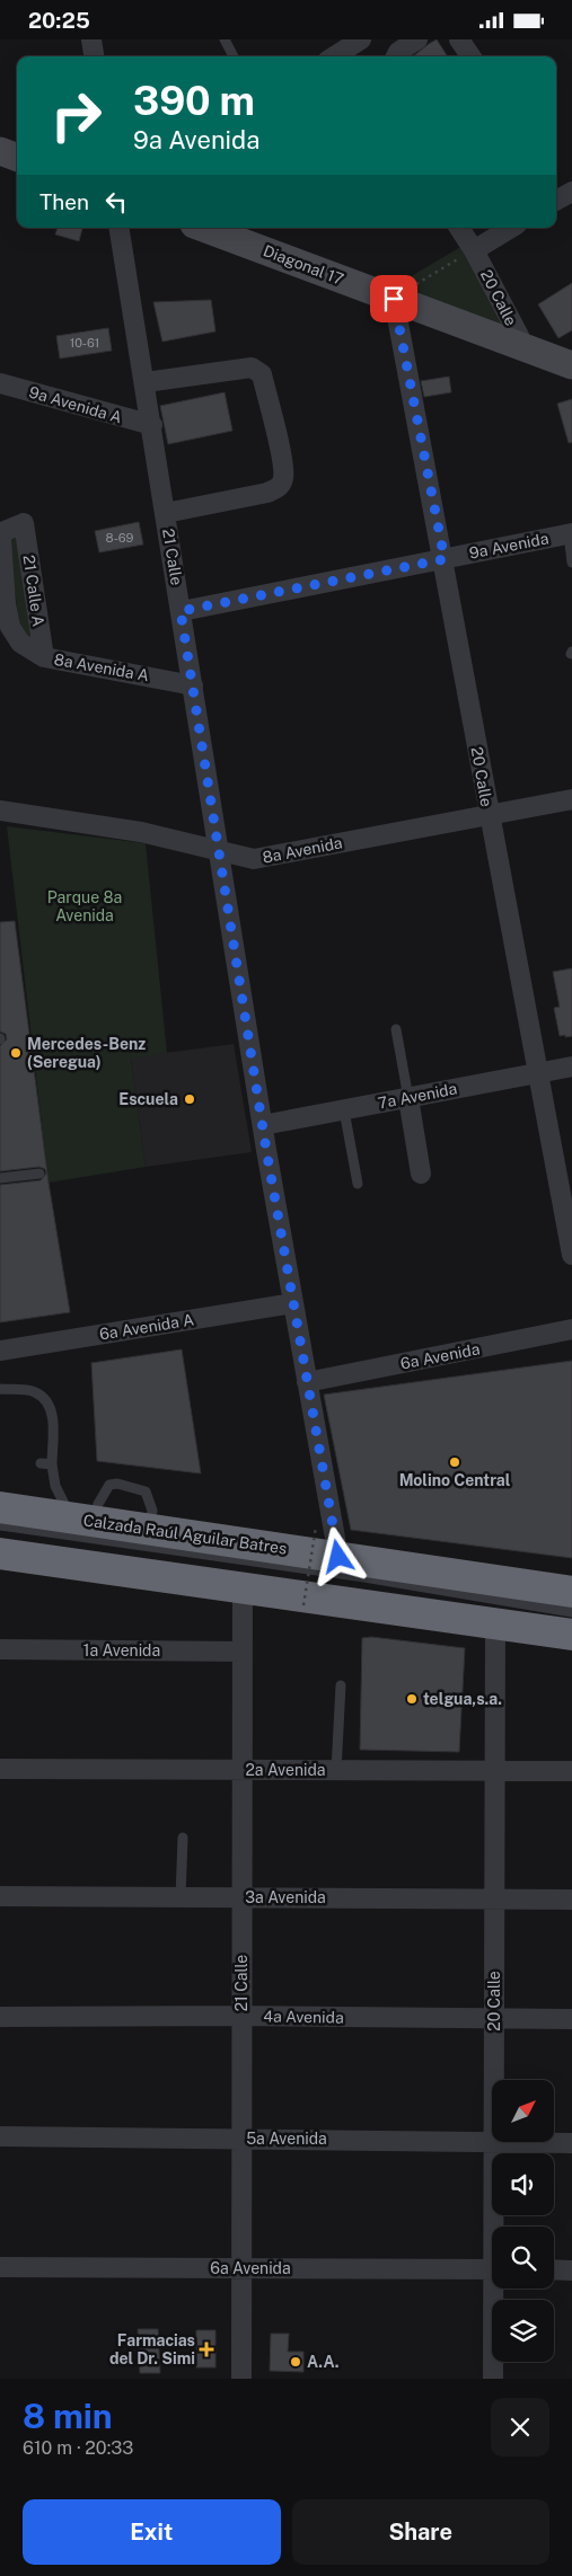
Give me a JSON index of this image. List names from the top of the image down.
{
  "streets": {
    "highway": ["Calzada Raúl Aguilar Batres"],
    "main road": ["Diagonal 17"],
    "street": [
      "20 Calle",
      "9a Avenida A",
      "9a Avenida",
      "21 Calle",
      "21 Calle A",
      "8a Avenida A",
      "8a Avenida",
      "7a Avenida",
      "6a Avenida A",
      "6a Avenida",
      "1a Avenida",
      "2a Avenida",
      "3a Avenida",
      "4a Avenida",
      "5a Avenida"
    ]
  },
  "crossings": [
    ["Diagonal 17", "20 Calle"],
    ["20 Calle", "9a Avenida"],
    ["20 Calle", "8a Avenida"],
    ["20 Calle", "7a Avenida"],
    ["20 Calle", "2a Avenida"],
    ["20 Calle", "3a Avenida"],
    ["20 Calle", "4a Avenida"],
    ["9a Avenida A", "21 Calle"],
    ["9a Avenida", "21 Calle"],
    ["21 Calle", "8a Avenida A"],
    ["21 Calle", "8a Avenida"],
    ["21 Calle", "7a Avenida"],
    ["21 Calle", "6a Avenida A"],
    ["21 Calle", "6a Avenida"],
    ["21 Calle", "Calzada Raúl Aguilar Batres"],
    ["21 Calle", "1a Avenida"],
    ["21 Calle", "2a Avenida"],
    ["21 Calle", "3a Avenida"],
    ["21 Calle", "4a Avenida"],
    ["21 Calle", "5a Avenida"],
    ["21 Calle A", "8a Avenida A"]
  ],
  "parks": ["Parque 8a Avenida"],
  "places": {
    "other": [
      "Mercedes-Benz (Seregua)",
      "Escuela",
      "Molino Central",
      "telgua,s.a.",
      "A.A."
    ],
    "health": ["Farmacias del Dr. Simi"]
  },
  "house_numbers": ["10-61", "8-69"],
  "north": "top right",
  "page": {
    "status": "20:25",
    "turn": ["390 m", "9a Avenida"],
    "then": "Then",
    "heading": ["8 min", "610 m · 20:33"],
    "buttons": ["Exit", "Share"]
  }
}
